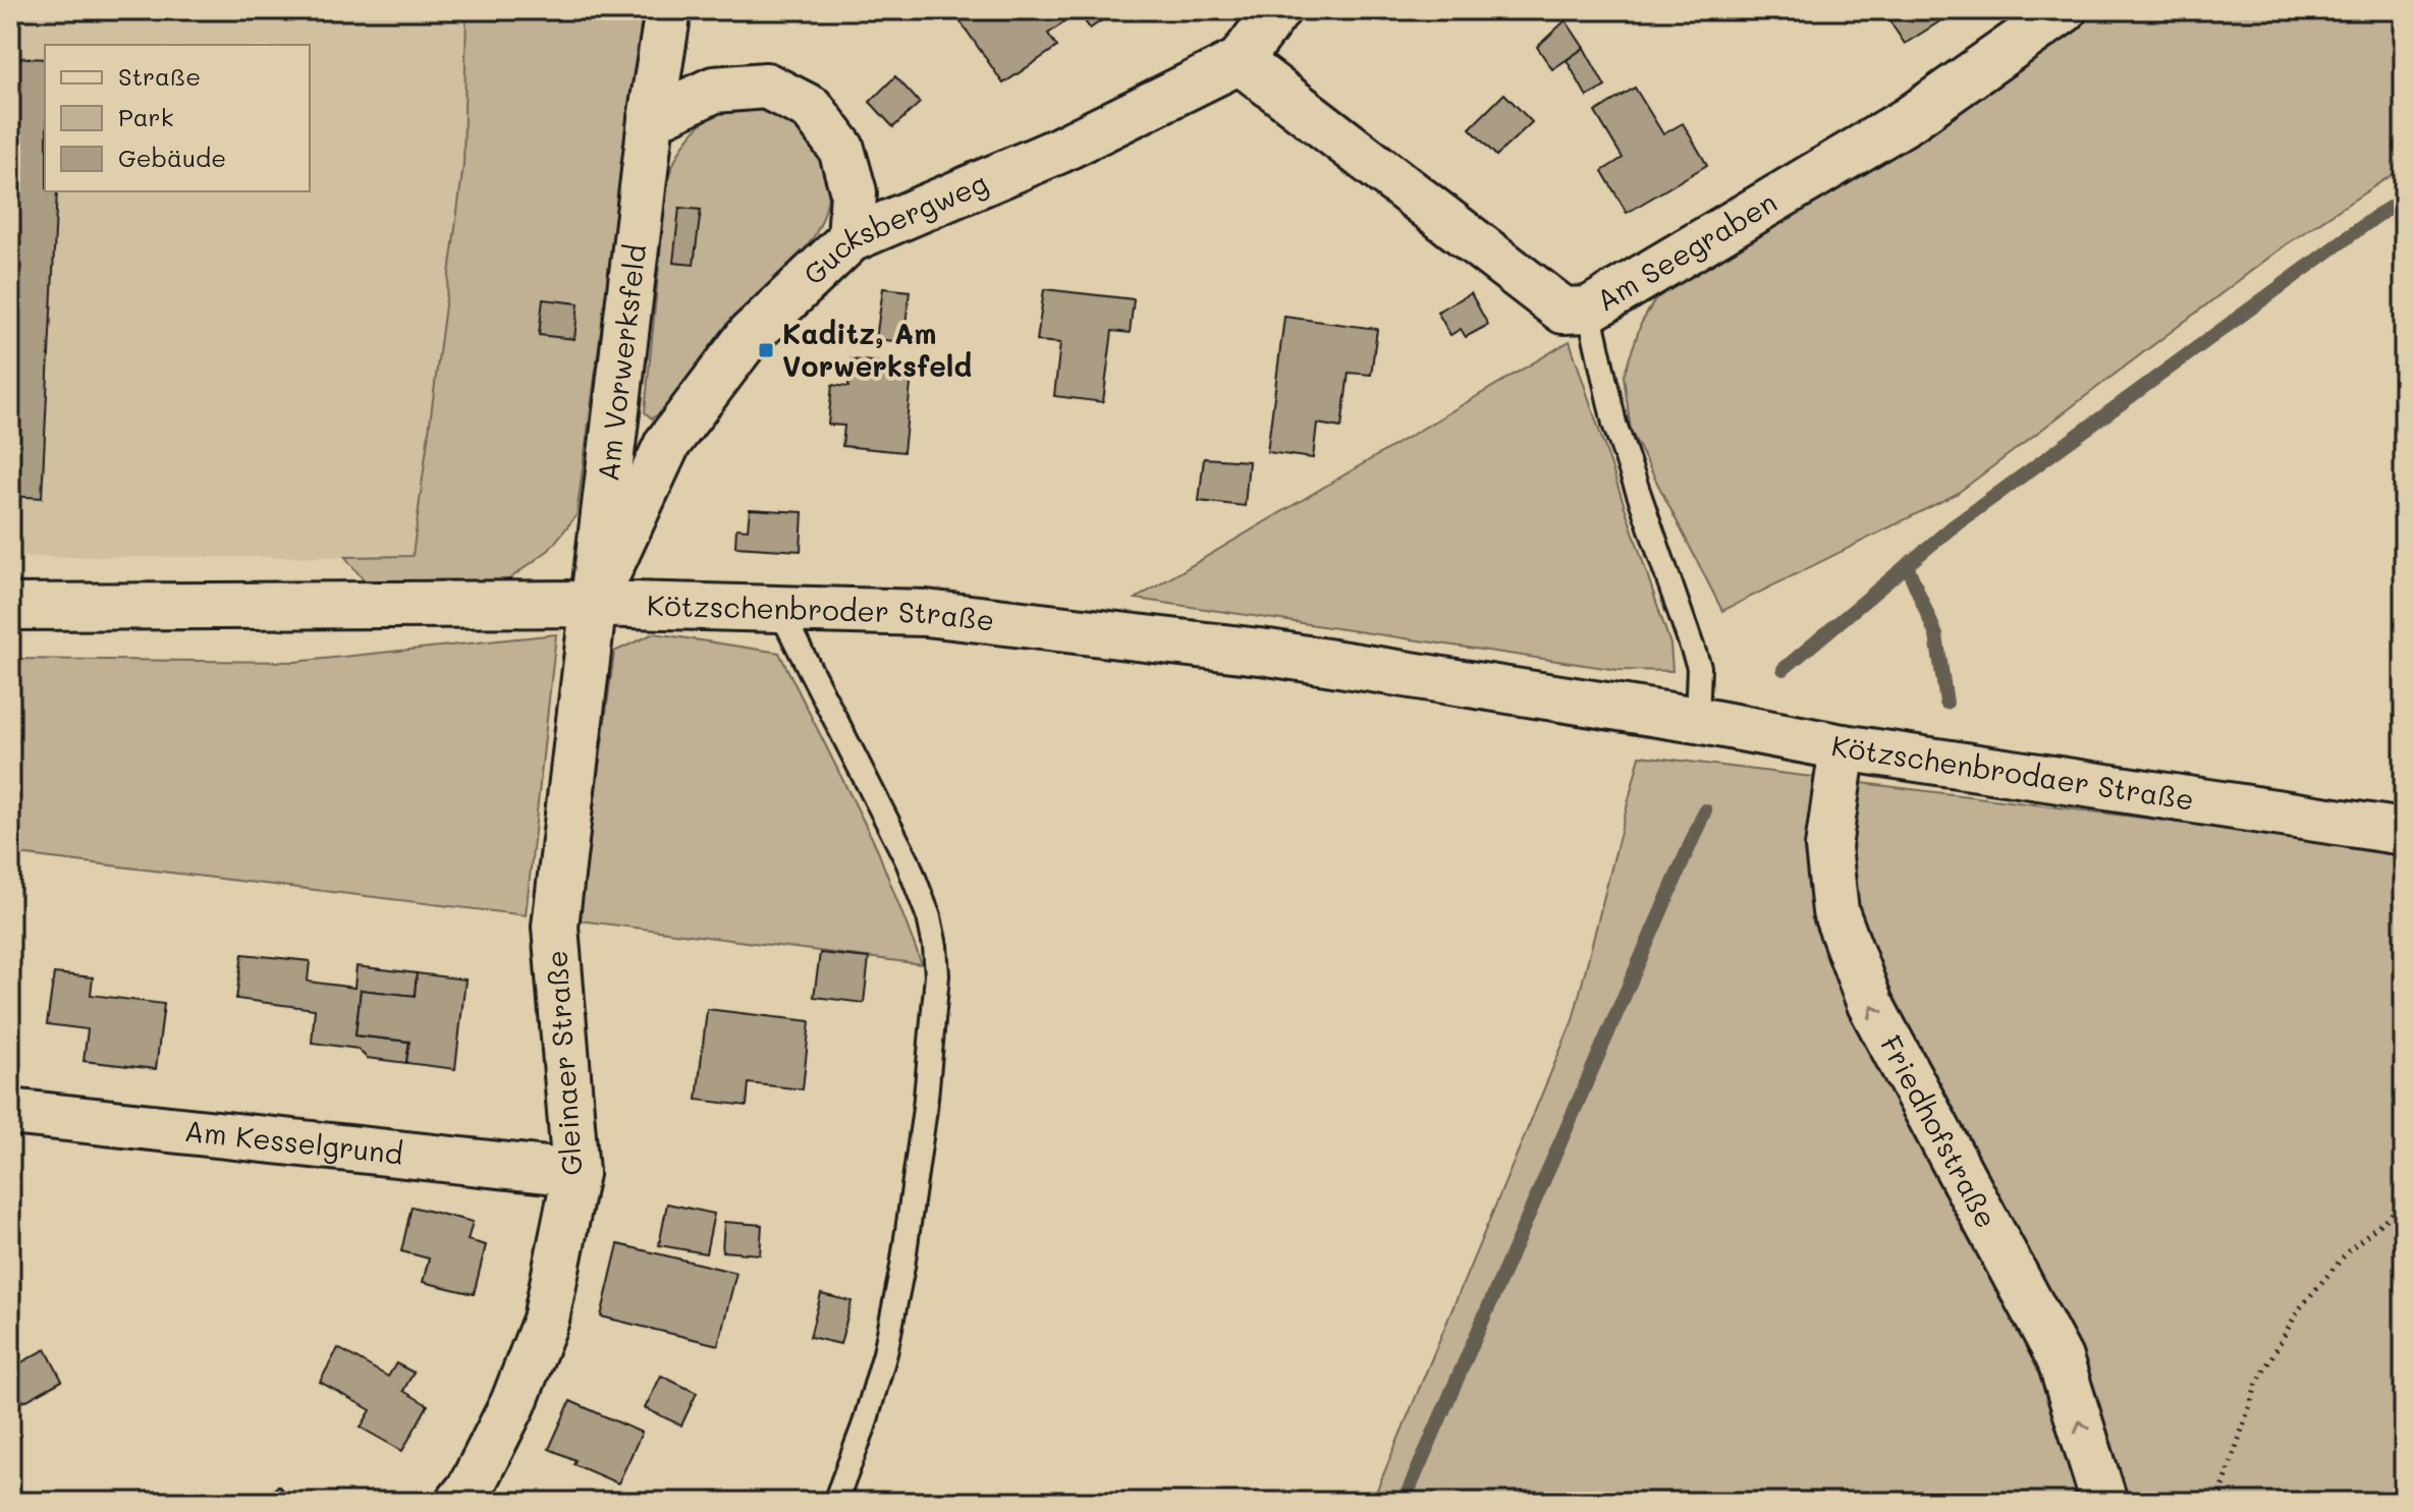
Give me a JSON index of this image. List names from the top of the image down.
{
  "streets": {
    "street": [
      "Gucksbergweg",
      "Am Seegraben",
      "Am Vorwerksfeld",
      "Kötzschenbroder Straße",
      "Kötzschenbrodaer Straße",
      "Gleinaer Straße",
      "Friedhofstraße",
      "Am Kesselgrund"
    ]
  },
  "crossings": [
    ["Gucksbergweg", "Am Seegraben"],
    ["Gucksbergweg", "Am Vorwerksfeld"],
    ["Gucksbergweg", "Kötzschenbroder Straße"],
    ["Gucksbergweg", "Gleinaer Straße"],
    ["Am Vorwerksfeld", "Kötzschenbroder Straße"],
    ["Am Vorwerksfeld", "Gleinaer Straße"],
    ["Kötzschenbroder Straße", "Kötzschenbrodaer Straße"],
    ["Kötzschenbroder Straße", "Gleinaer Straße"],
    ["Kötzschenbrodaer Straße", "Friedhofstraße"],
    ["Gleinaer Straße", "Am Kesselgrund"]
  ],
  "one_way": ["Friedhofstraße"],
  "places": {
    "transit": ["Kaditz, Am Vorwerksfeld"]
  },
  "legend": ["Straße", "Park", "Gebäude"]
}
